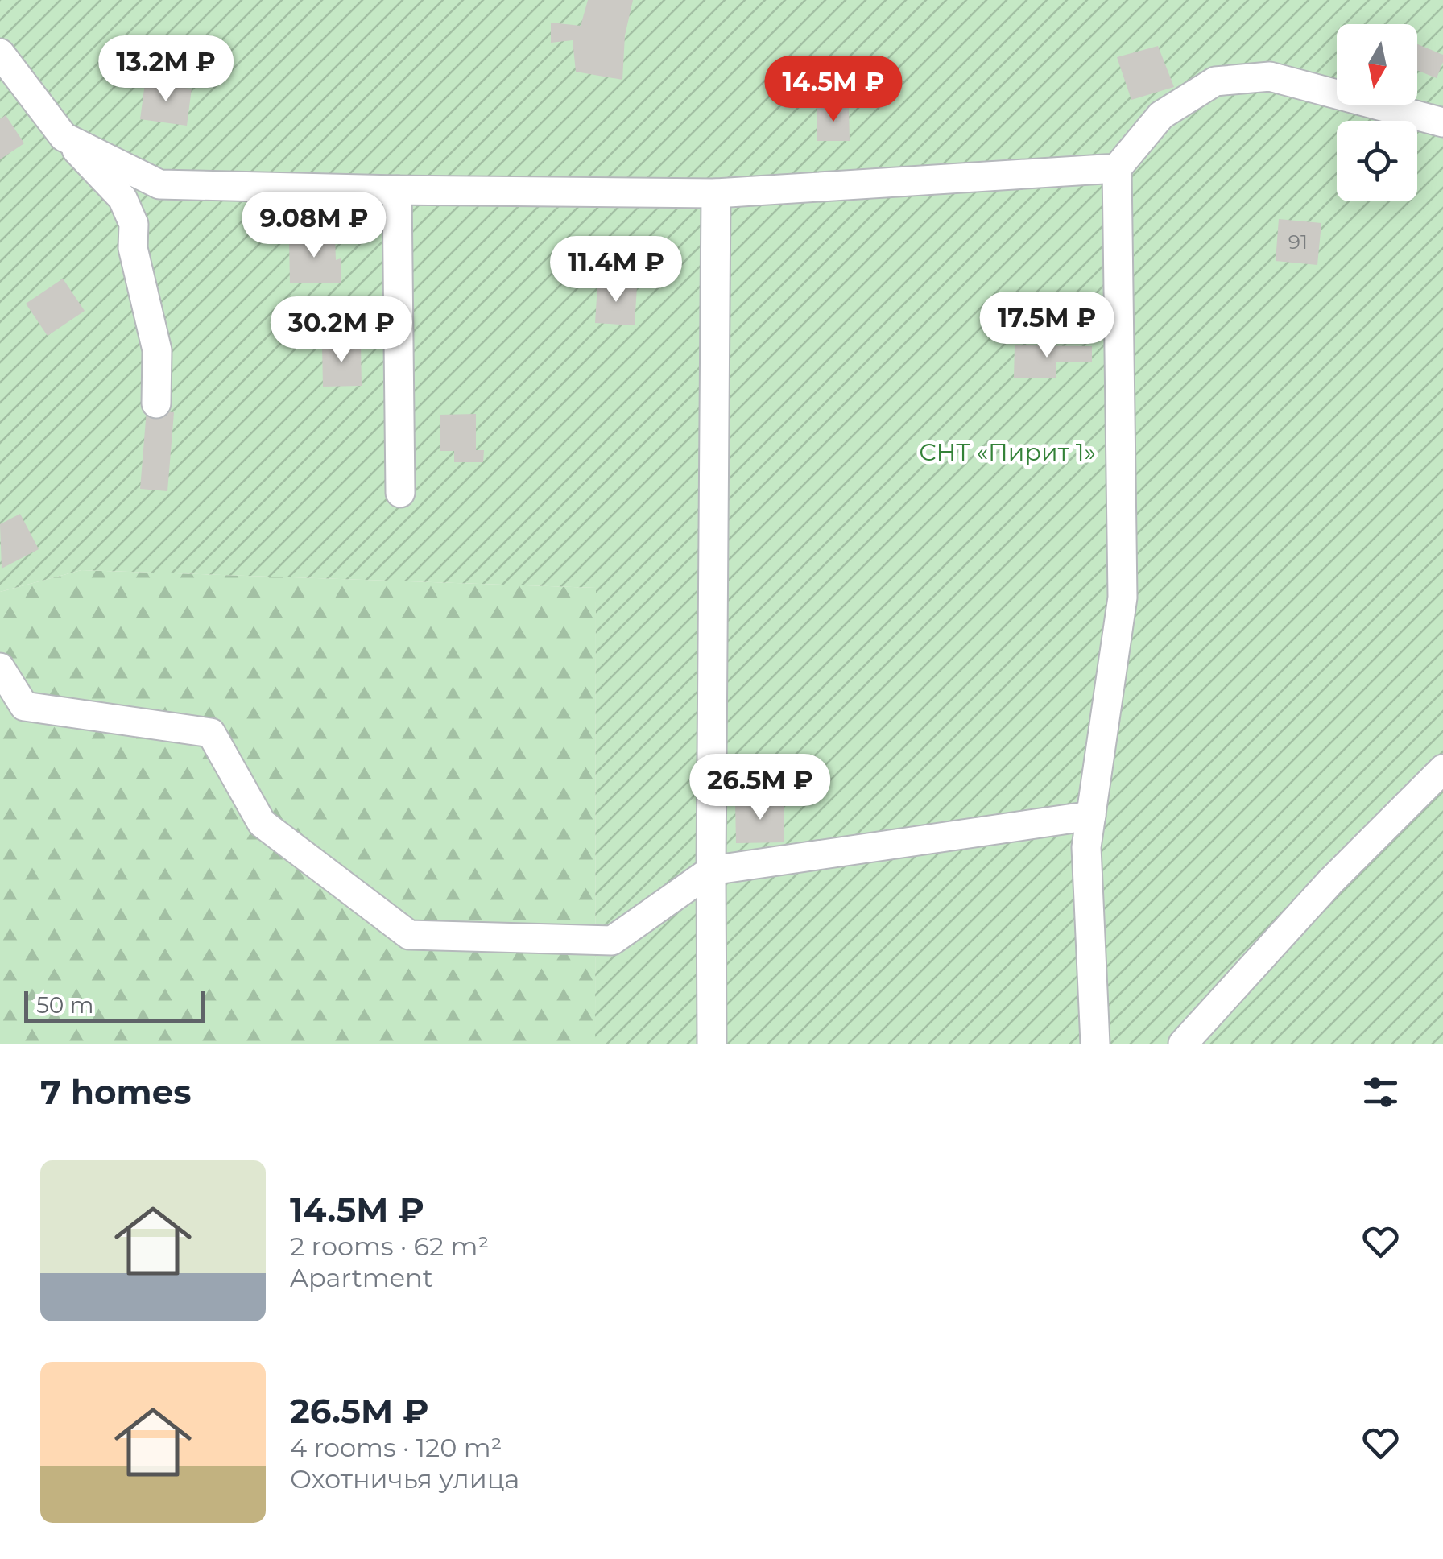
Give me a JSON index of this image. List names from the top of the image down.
{
  "parks": ["СНТ «Пирит 1»"],
  "house_numbers": ["91"],
  "scale_bar": "50 m",
  "north": "bottom",
  "page": {
    "price": [
      "13.2M ₽",
      "14.5M ₽",
      "9.08M ₽",
      "11.4M ₽",
      "17.5M ₽",
      "30.2M ₽",
      "26.5M ₽"
    ],
    "scale": "50 m",
    "heading": "7 homes",
    "list": [
      {
        "name": "14.5M ₽",
        "note": "2 rooms · 62 m² · Apartment"
      },
      {
        "name": "26.5M ₽",
        "note": "4 rooms · 120 m² · Охотничья улица"
      }
    ]
  }
}
